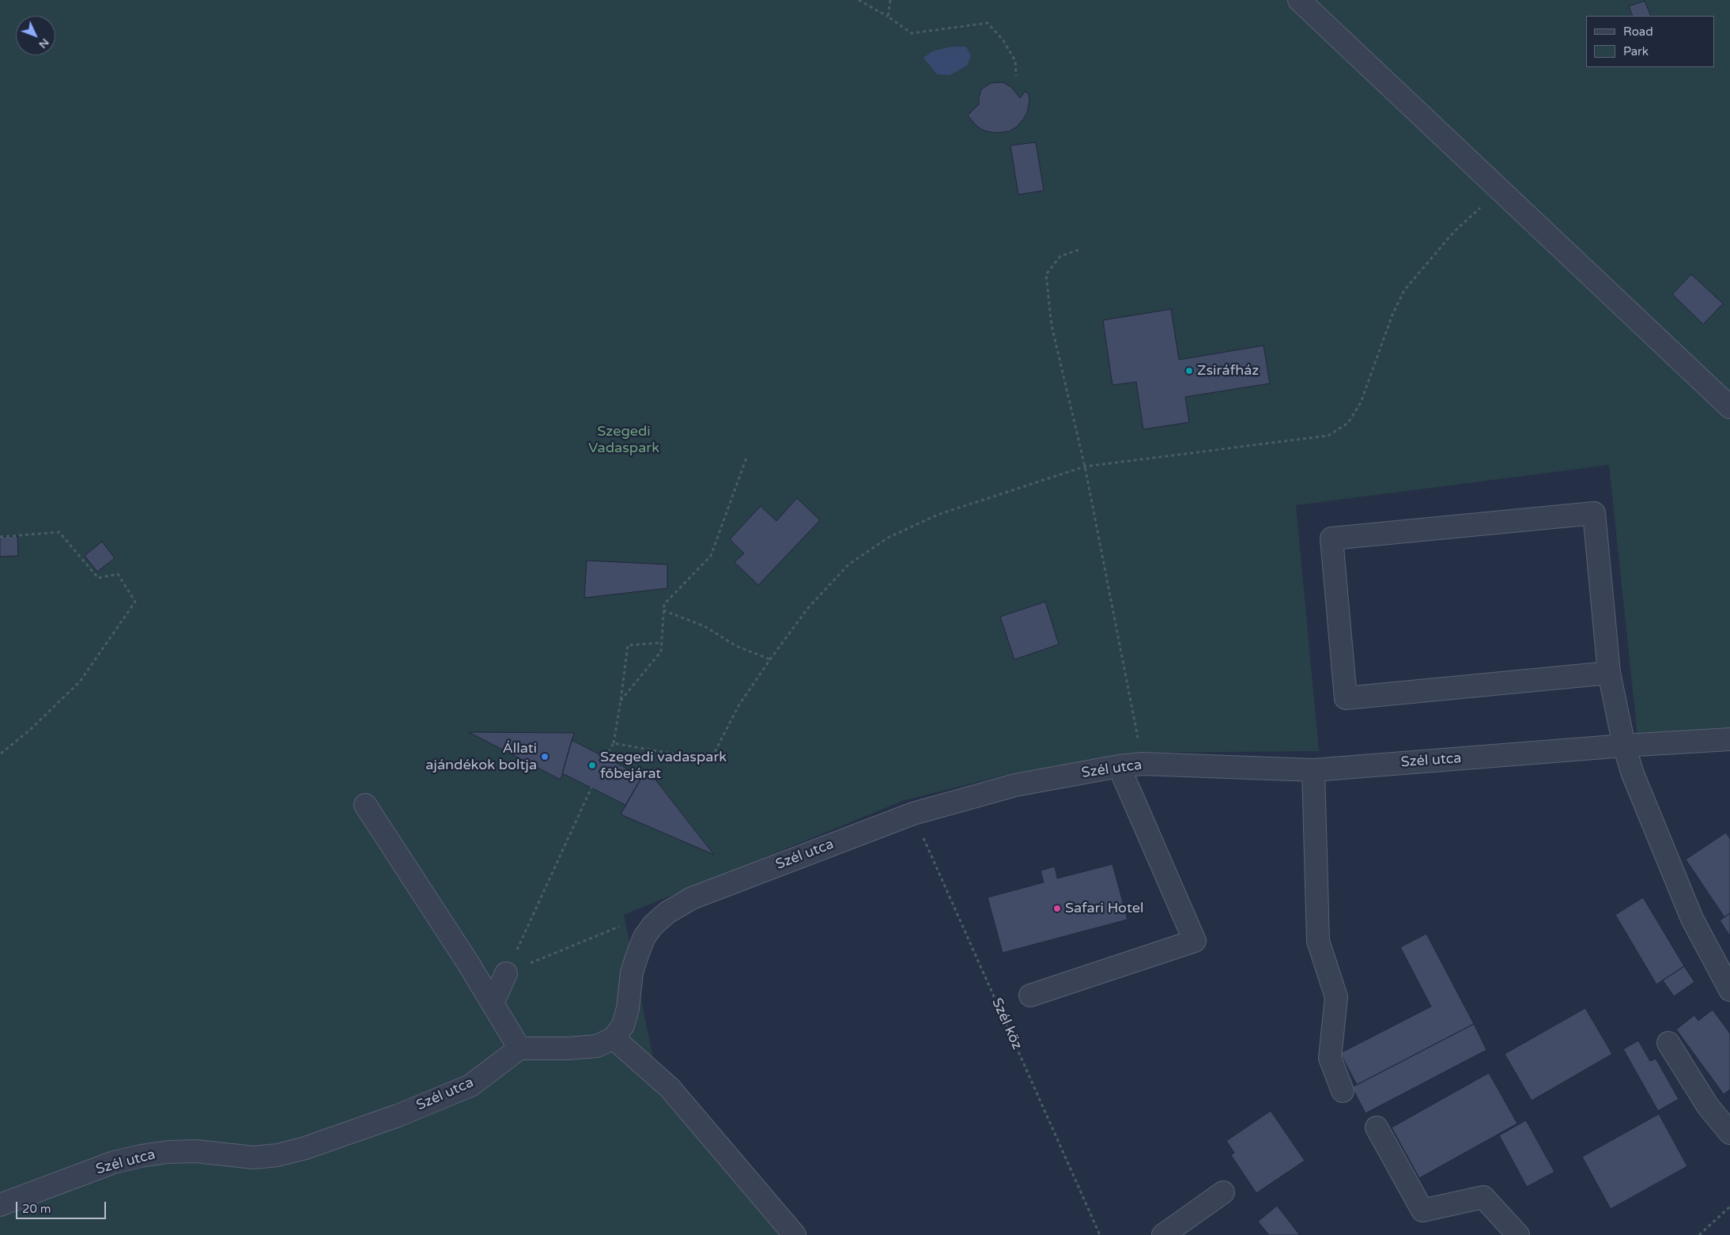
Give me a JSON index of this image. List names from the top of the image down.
{
  "streets": {
    "street": ["Szél utca"],
    "path": ["Szél köz"]
  },
  "crossings": [
    ["Szél utca", "Szél köz"]
  ],
  "parks": ["Szegedi Vadaspark"],
  "places": [
    "Zsiráfház",
    "Állati ajándékok boltja",
    "Szegedi vadaspark főbejárat",
    "Safari Hotel"
  ],
  "legend": ["Road", "Park"],
  "scale_bar": "20 m",
  "north": "bottom right"
}
